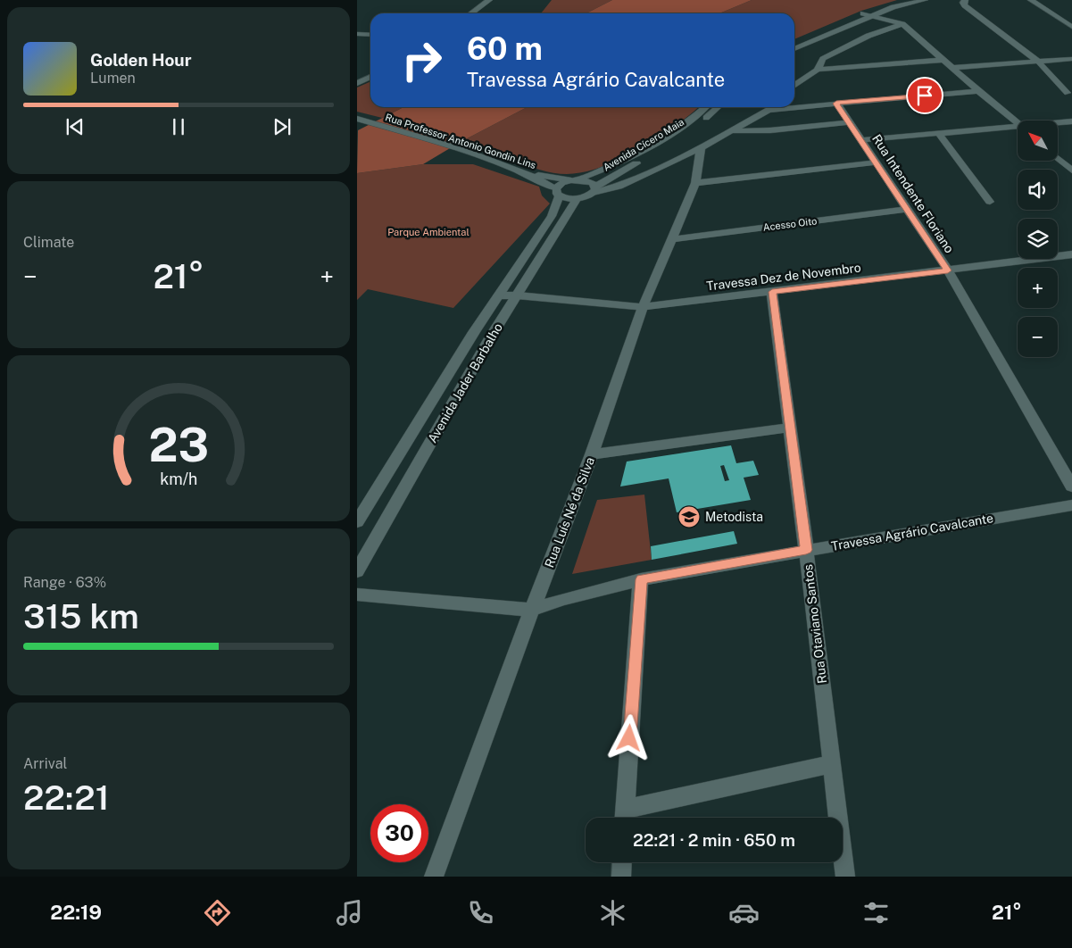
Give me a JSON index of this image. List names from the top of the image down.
{
  "streets": {
    "street": [
      "Rua Professor Antonio Gondin Lins",
      "Avenida Cícero Maia",
      "Rua Intendente Floriano",
      "Acesso Oito",
      "Travessa Dez de Novembro",
      "Avenida Jader Barbalho",
      "Rua Luís Né da Silva",
      "Travessa Agrário Cavalcante",
      "Rua Otaviano Santos"
    ]
  },
  "crossings": [
    ["Rua Professor Antonio Gondin Lins", "Avenida Cícero Maia"],
    ["Rua Professor Antonio Gondin Lins", "Avenida Jader Barbalho"],
    ["Avenida Cícero Maia", "Avenida Jader Barbalho"],
    ["Rua Intendente Floriano", "Acesso Oito"],
    ["Rua Intendente Floriano", "Travessa Dez de Novembro"],
    ["Acesso Oito", "Rua Luís Né da Silva"],
    ["Travessa Dez de Novembro", "Avenida Jader Barbalho"],
    ["Travessa Dez de Novembro", "Rua Luís Né da Silva"],
    ["Travessa Dez de Novembro", "Rua Otaviano Santos"],
    ["Rua Luís Né da Silva", "Travessa Agrário Cavalcante"],
    ["Travessa Agrário Cavalcante", "Rua Otaviano Santos"]
  ],
  "parks": ["Parque Ambiental"],
  "places": {
    "school or university": ["Metodista"]
  },
  "north": "top left",
  "page": {
    "turn": ["60 m", "Travessa Agrário Cavalcante"],
    "song": ["Golden Hour", "Lumen"],
    "map_buttons": ["+", "−"],
    "tile": [
      "Climate",
      ["Range · 63%", "315 km"],
      ["Arrival", "22:21"]
    ],
    "heat": ["−", "21°", "+"],
    "limit": "30",
    "trip": "22:21 · 2 min · 650 m",
    "tabs": ["22:19", "21°"],
    "gauge": ["23", "km/h"]
  }
}
